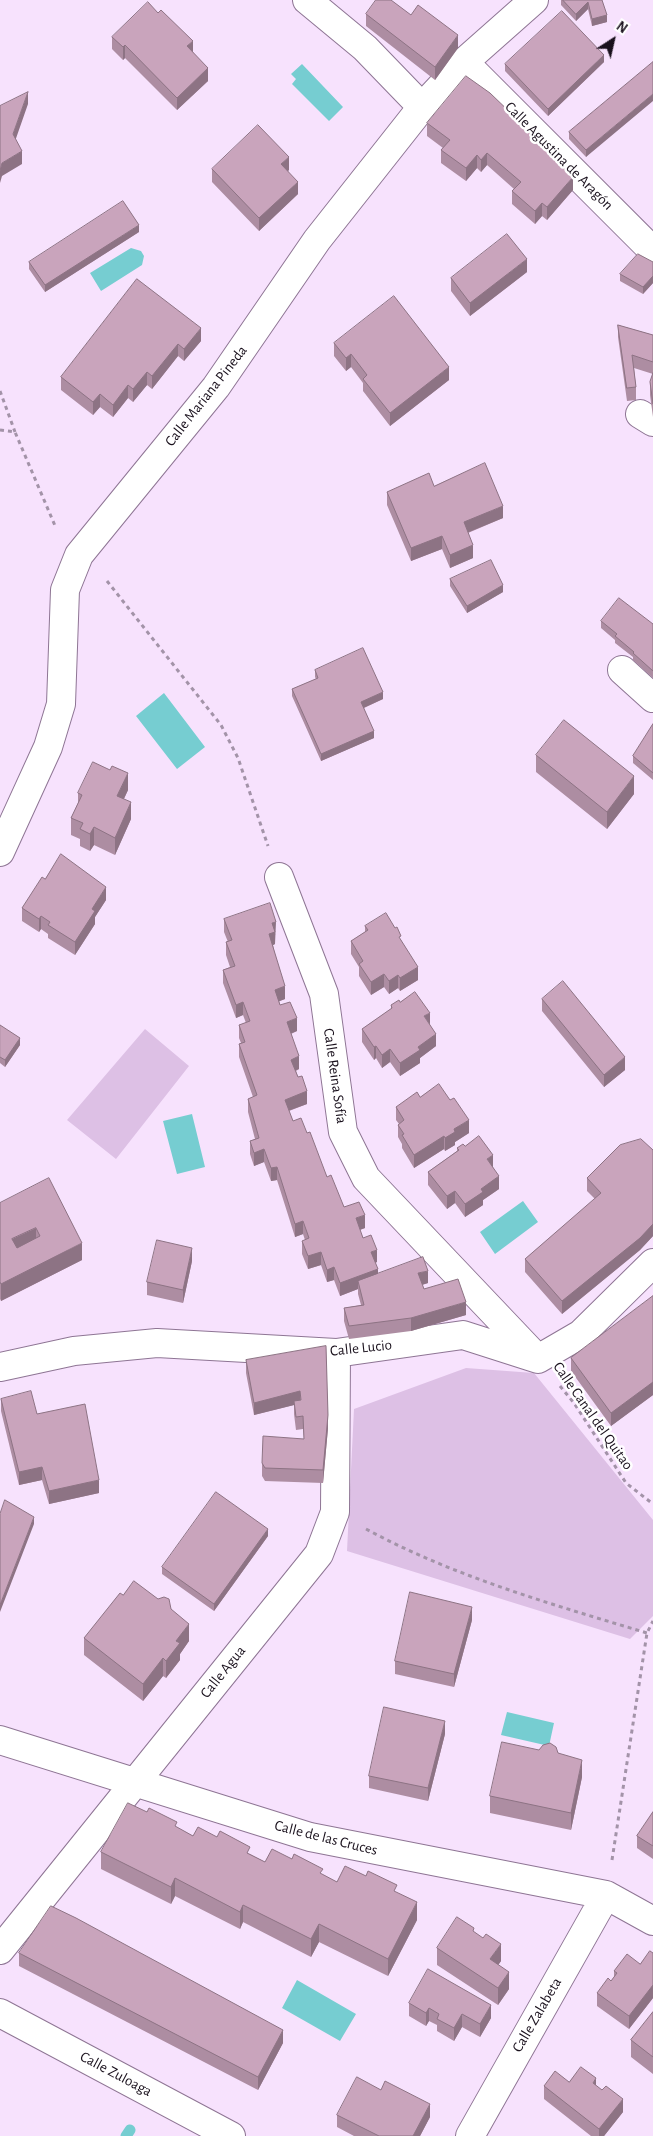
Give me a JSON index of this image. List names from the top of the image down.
{
  "streets": {
    "street": [
      "Calle Agustina de Aragón",
      "Calle Mariana Pineda",
      "Calle Reina Sofía",
      "Calle Lucio",
      "Calle Agua",
      "Calle de las Cruces",
      "Calle Zalabeta",
      "Calle Zuloaga"
    ],
    "path": ["Calle Canal del Quitao"]
  },
  "crossings": [
    ["Calle Agustina de Aragón", "Calle Mariana Pineda"],
    ["Calle Reina Sofía", "Calle Lucio"],
    ["Calle Reina Sofía", "Calle Canal del Quitao"],
    ["Calle Lucio", "Calle Canal del Quitao"],
    ["Calle Lucio", "Calle Agua"],
    ["Calle Agua", "Calle de las Cruces"],
    ["Calle de las Cruces", "Calle Zalabeta"]
  ],
  "north": "top right"
}
